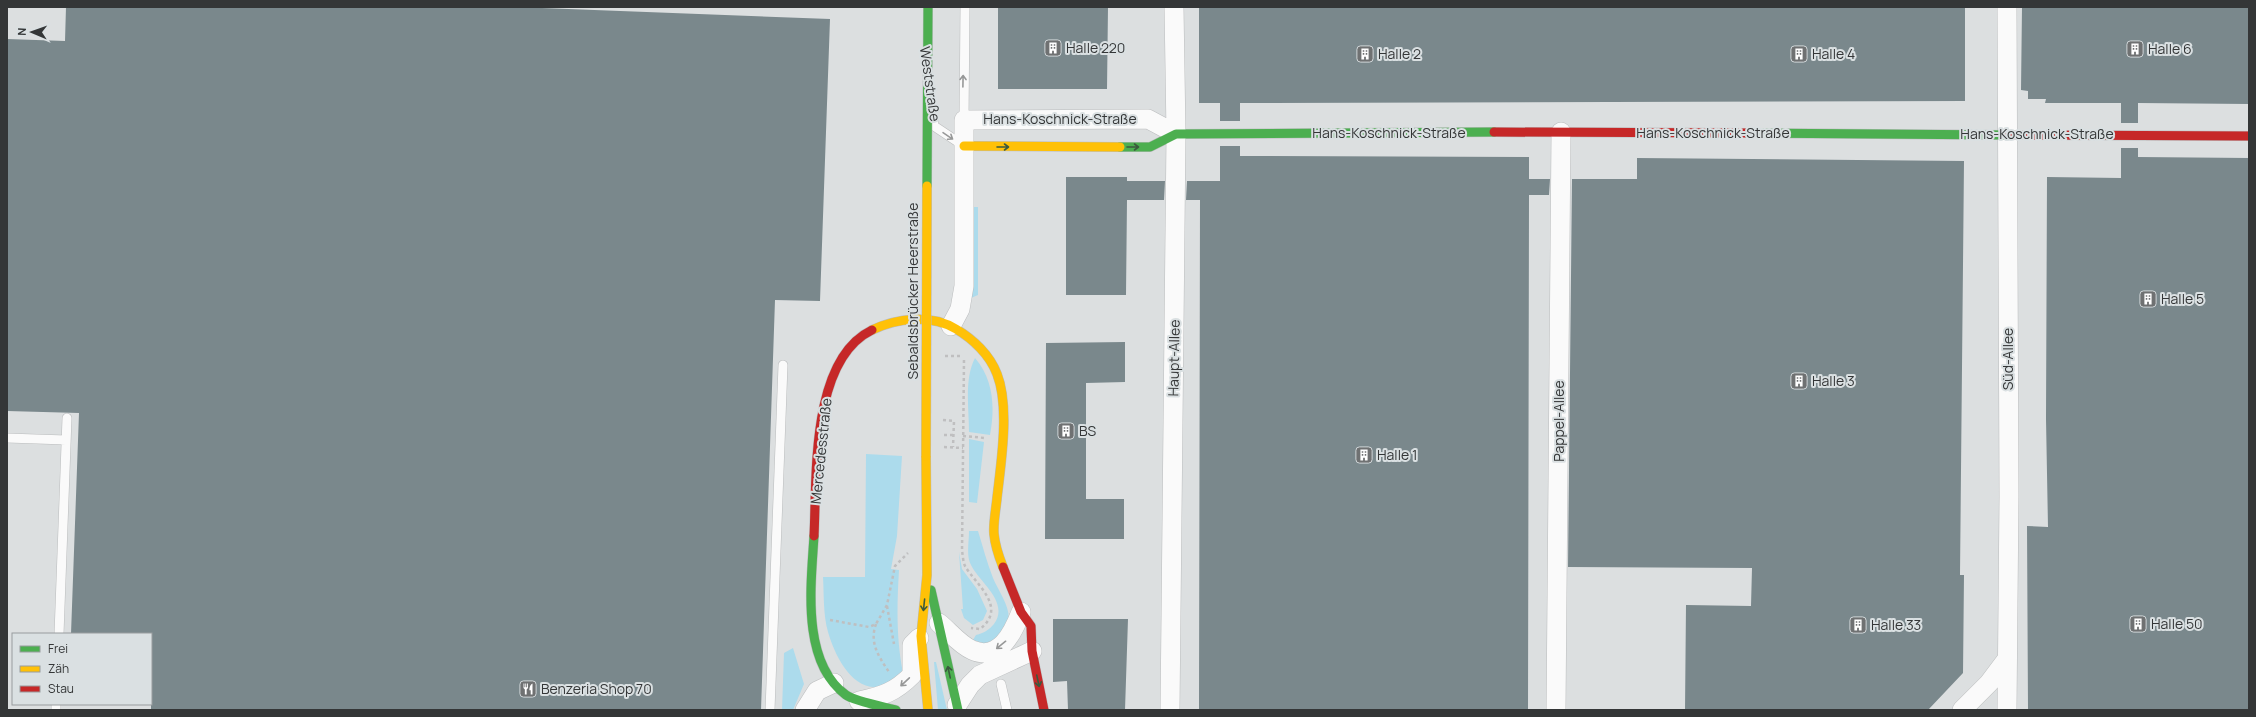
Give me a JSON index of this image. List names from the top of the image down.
{
  "streets": {
    "street": [
      "Hans-Koschnick-Straße",
      "Sebaldsbrücker Heerstraße",
      "Haupt-Allee",
      "Süd-Allee",
      "Pappel-Allee",
      "Mercedesstraße"
    ],
    "lane": ["Weststraße"]
  },
  "crossings": [
    ["Weststraße", "Hans-Koschnick-Straße"],
    ["Hans-Koschnick-Straße", "Haupt-Allee"],
    ["Hans-Koschnick-Straße", "Süd-Allee"],
    ["Hans-Koschnick-Straße", "Pappel-Allee"]
  ],
  "places": {
    "building": [
      "Halle 220",
      "Halle 6",
      "Halle 2",
      "Halle 4",
      "Halle 5",
      "Halle 3",
      "BS",
      "Halle 1",
      "Halle 50",
      "Halle 33"
    ],
    "restaurant": ["Benzeria Shop 70"]
  },
  "legend": ["Frei", "Zäh", "Stau"],
  "north": "left"
}
